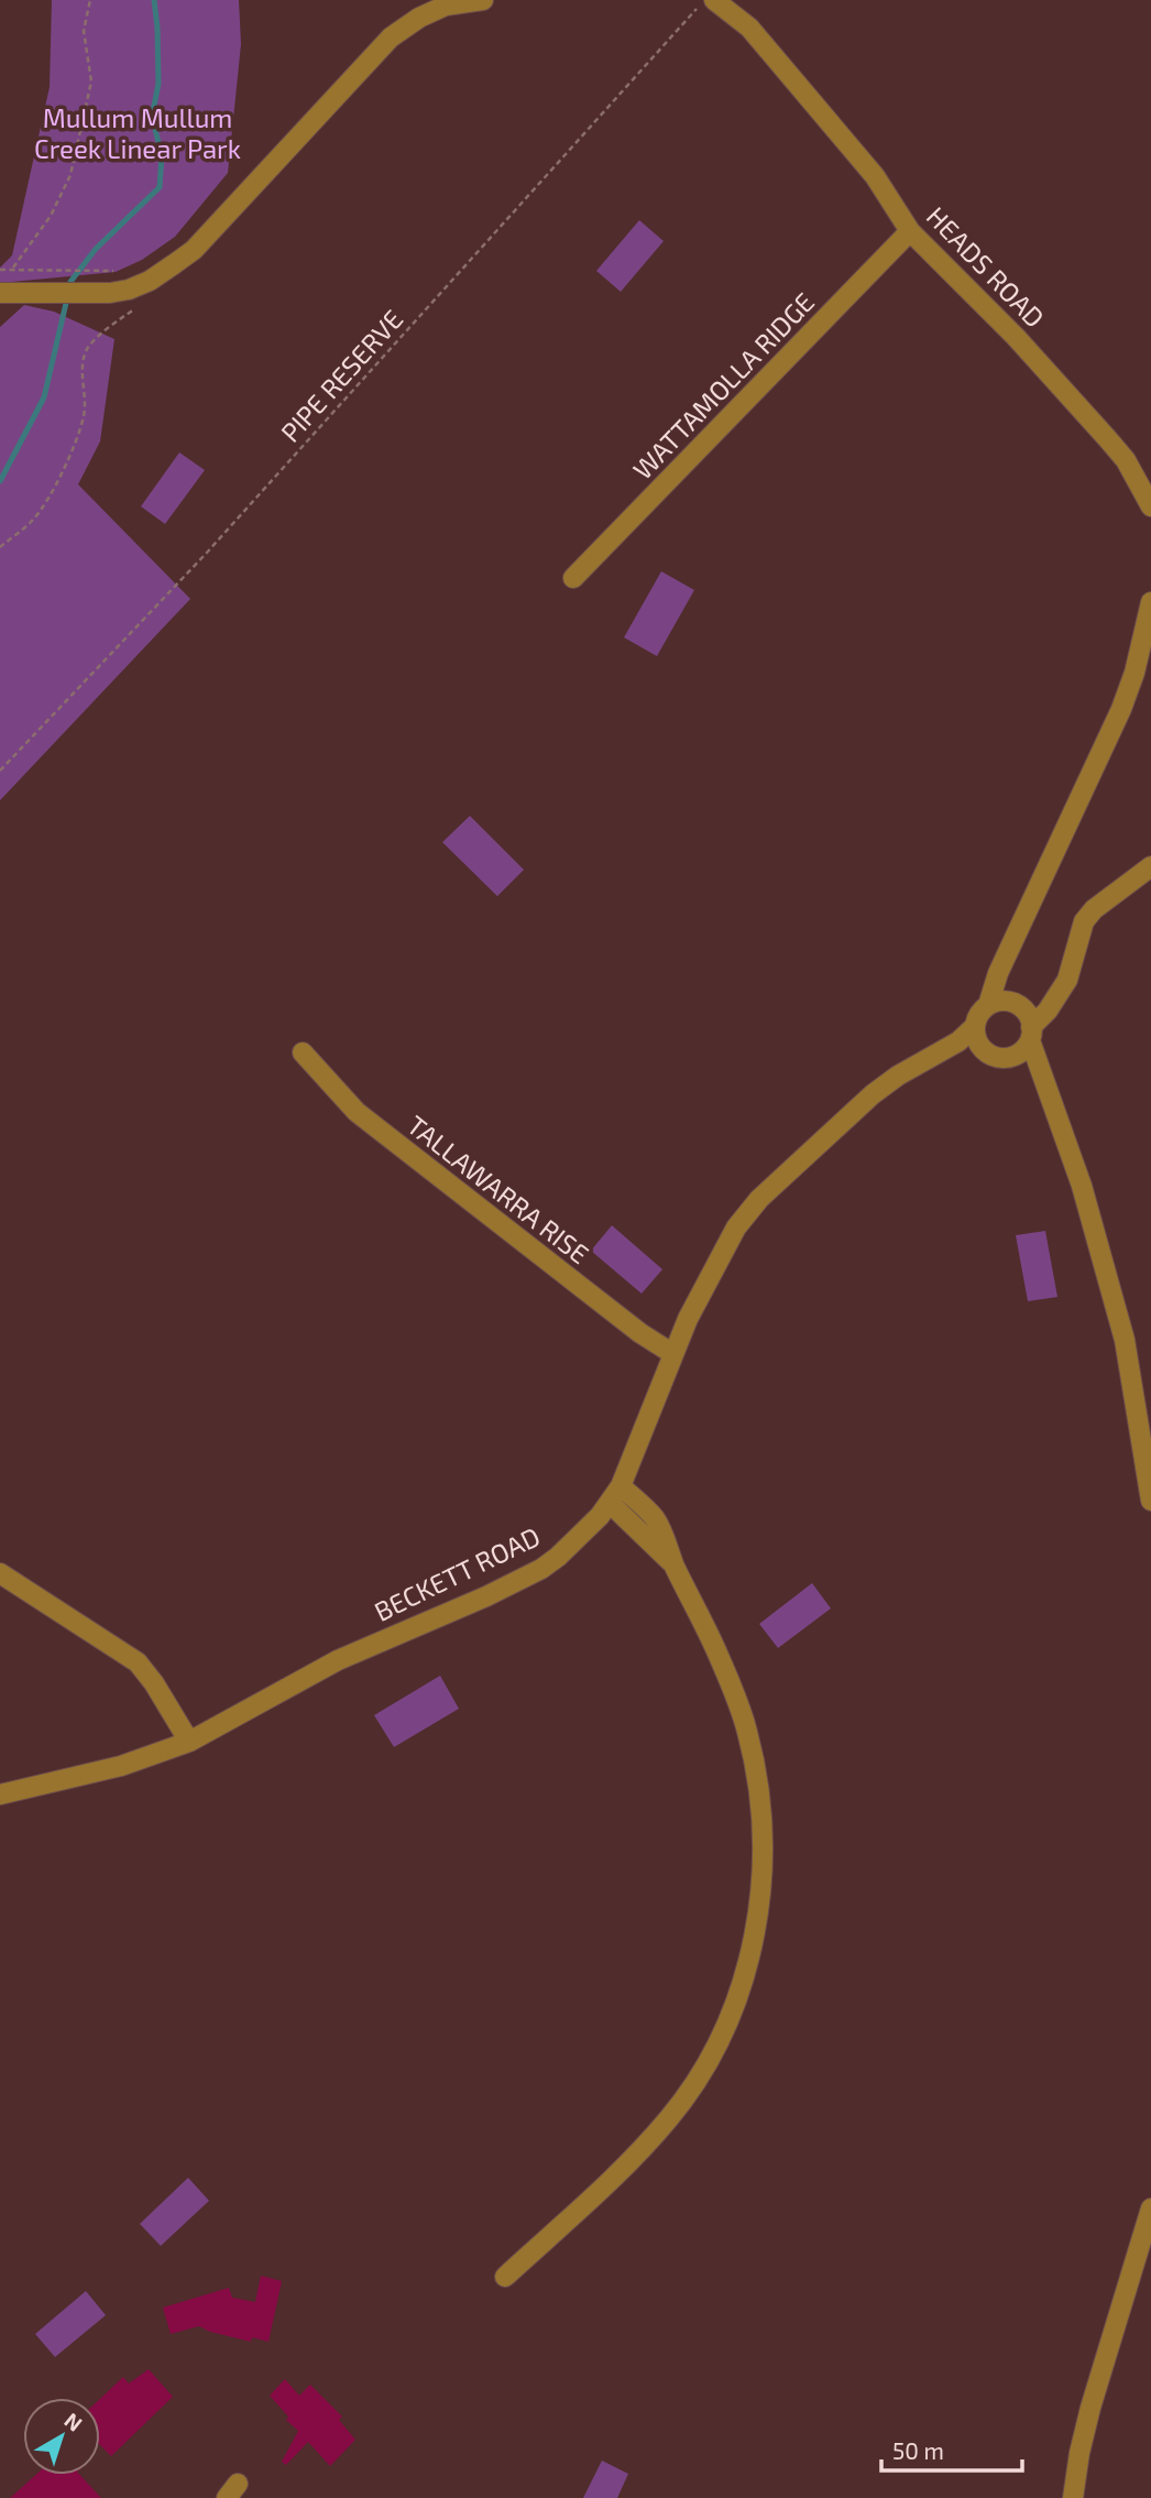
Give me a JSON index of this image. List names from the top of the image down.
{
  "streets": {
    "street": [
      "HEADS ROAD",
      "WATTAMOLLA RIDGE",
      "TALLAWARRA RISE",
      "BECKETT ROAD"
    ],
    "path": ["PIPE RESERVE"]
  },
  "crossings": [
    ["HEADS ROAD", "WATTAMOLLA RIDGE"],
    ["TALLAWARRA RISE", "BECKETT ROAD"]
  ],
  "parks": ["Mullum Mullum Creek Linear Park"],
  "scale_bar": "50 m",
  "north": "top right"
}
